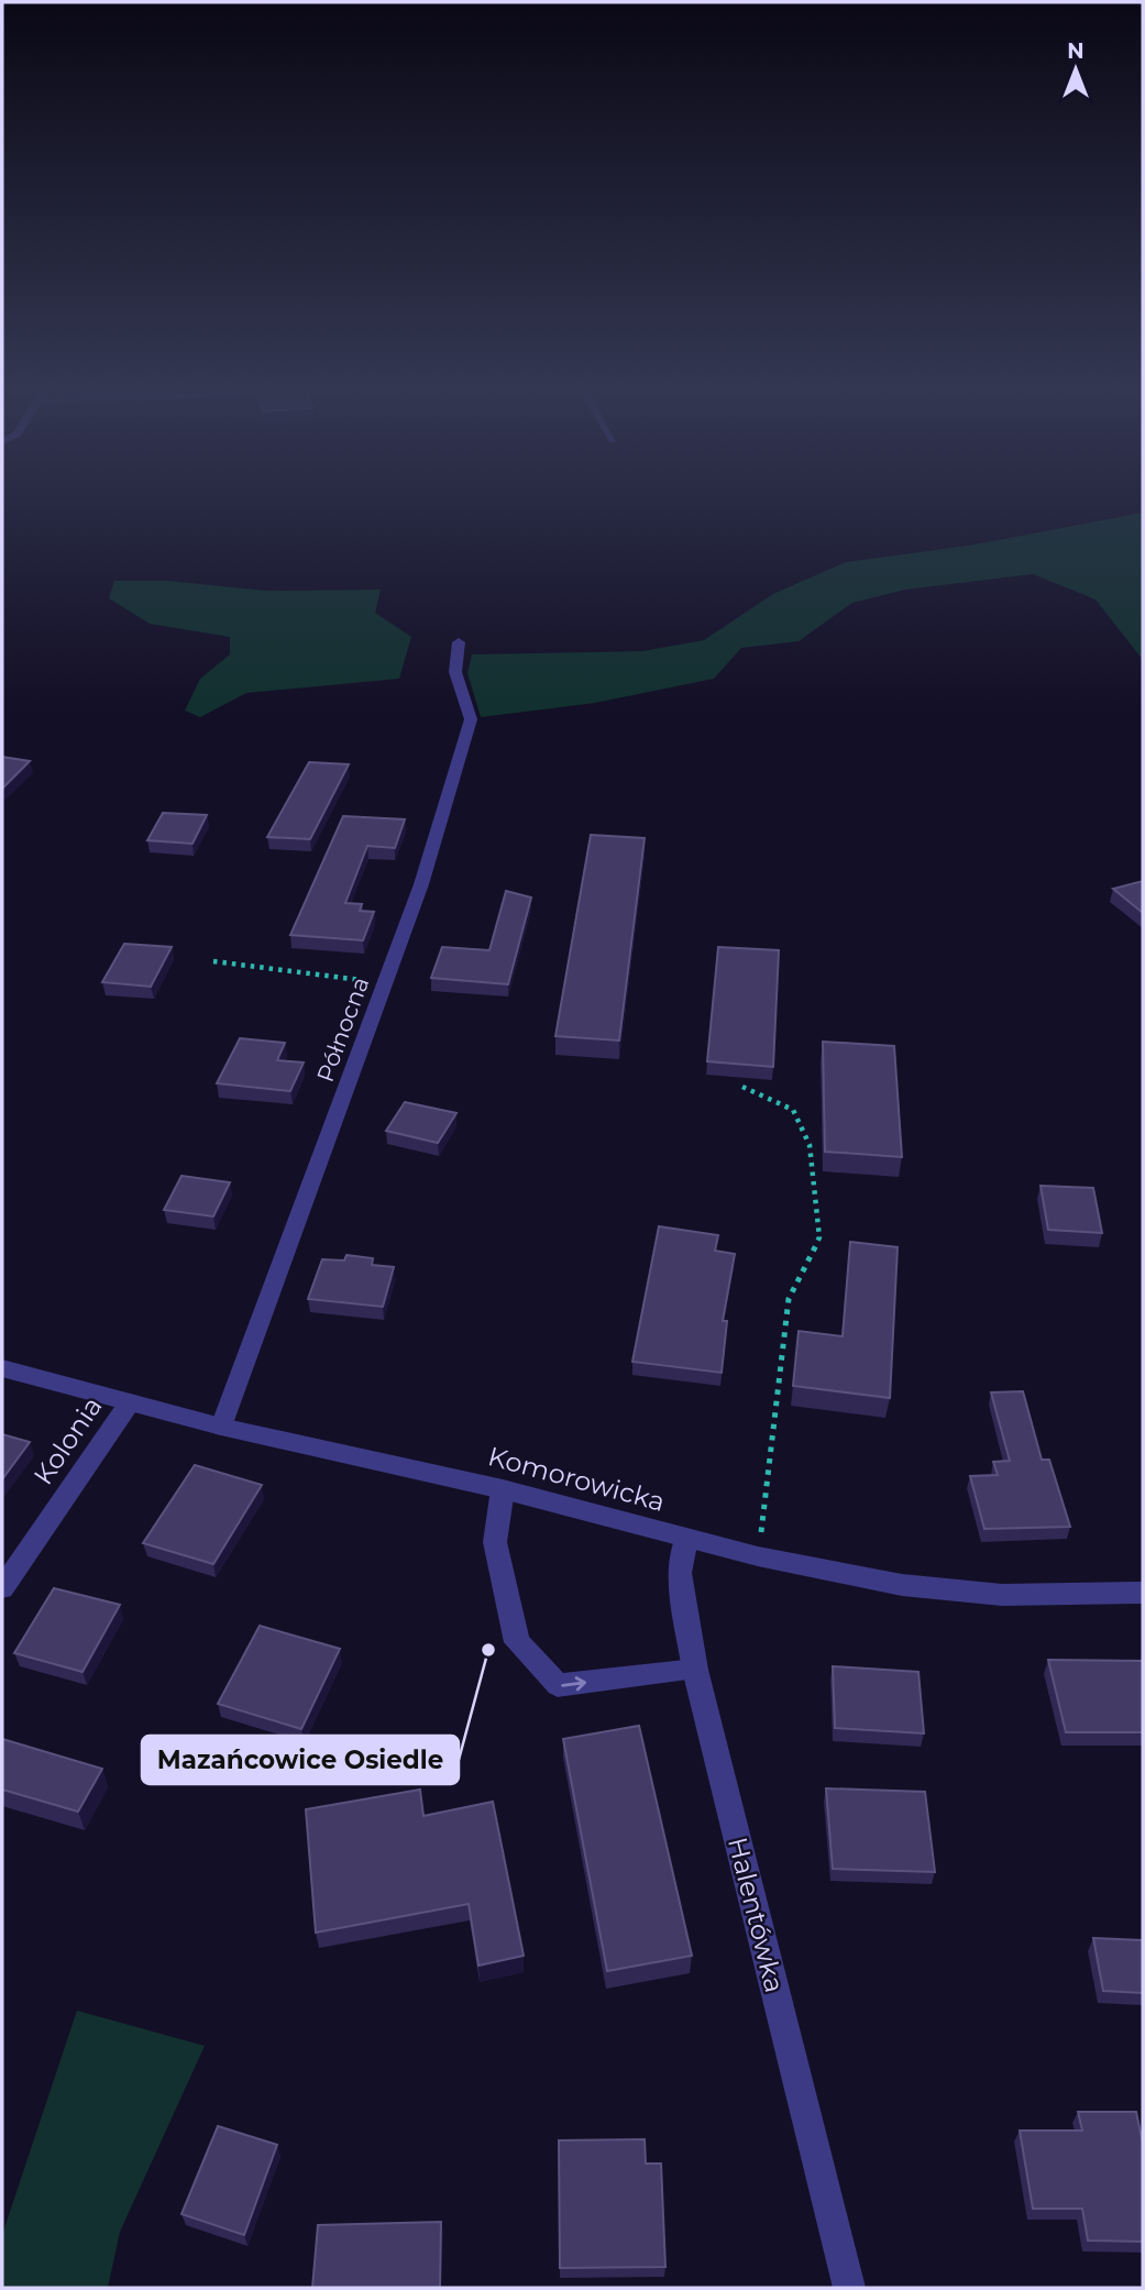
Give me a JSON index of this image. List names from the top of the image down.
{
  "streets": {
    "street": [
      "Północna",
      "Kolonia",
      "Komorowicka",
      "Halentówka"
    ]
  },
  "crossings": [
    ["Północna", "Komorowicka"],
    ["Kolonia", "Komorowicka"],
    ["Komorowicka", "Halentówka"]
  ],
  "places": ["Mazańcowice Osiedle"],
  "north": "top"
}
